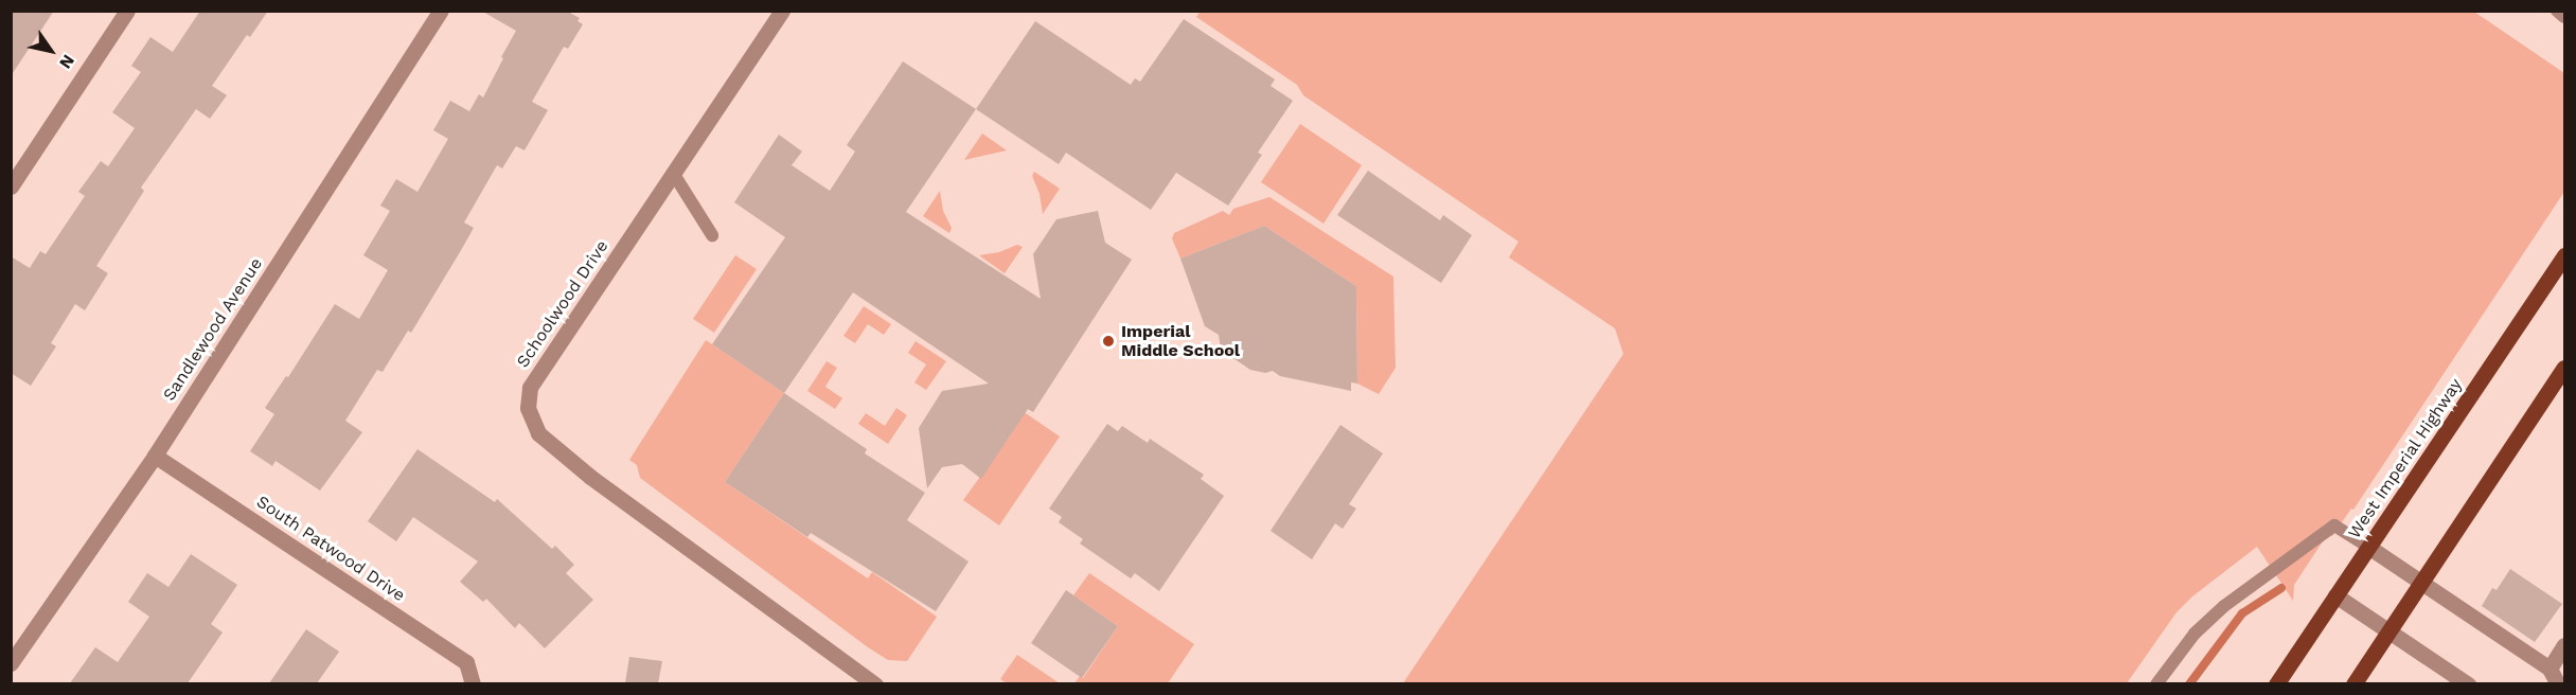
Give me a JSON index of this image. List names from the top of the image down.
{
  "streets": {
    "main road": ["West Imperial Highway"],
    "street": ["Schoolwood Drive", "Sandlewood Avenue", "South Patwood Drive"]
  },
  "crossings": [
    ["Sandlewood Avenue", "South Patwood Drive"]
  ],
  "places": ["Imperial Middle School"],
  "north": "bottom right"
}
